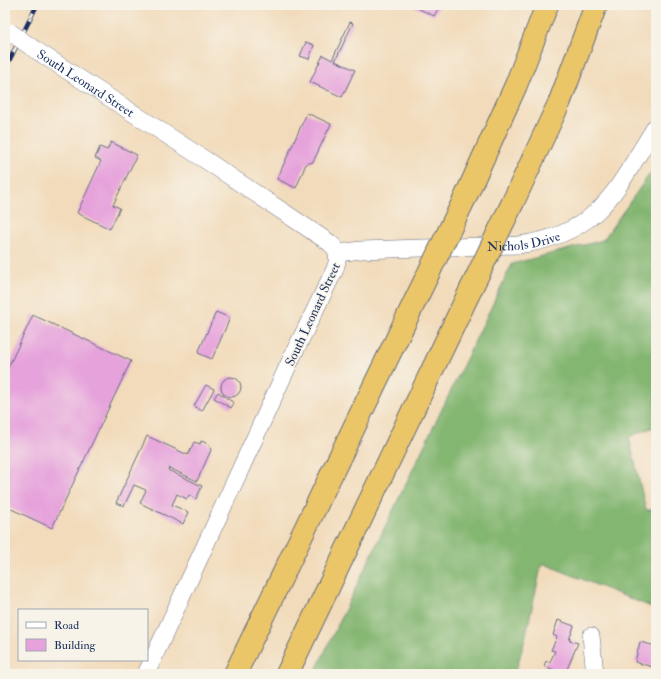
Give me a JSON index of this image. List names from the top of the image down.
{
  "streets": {
    "street": ["South Leonard Street", "Nichols Drive"]
  },
  "crossings": [
    ["South Leonard Street", "Nichols Drive"]
  ],
  "legend": ["Road", "Building"]
}
